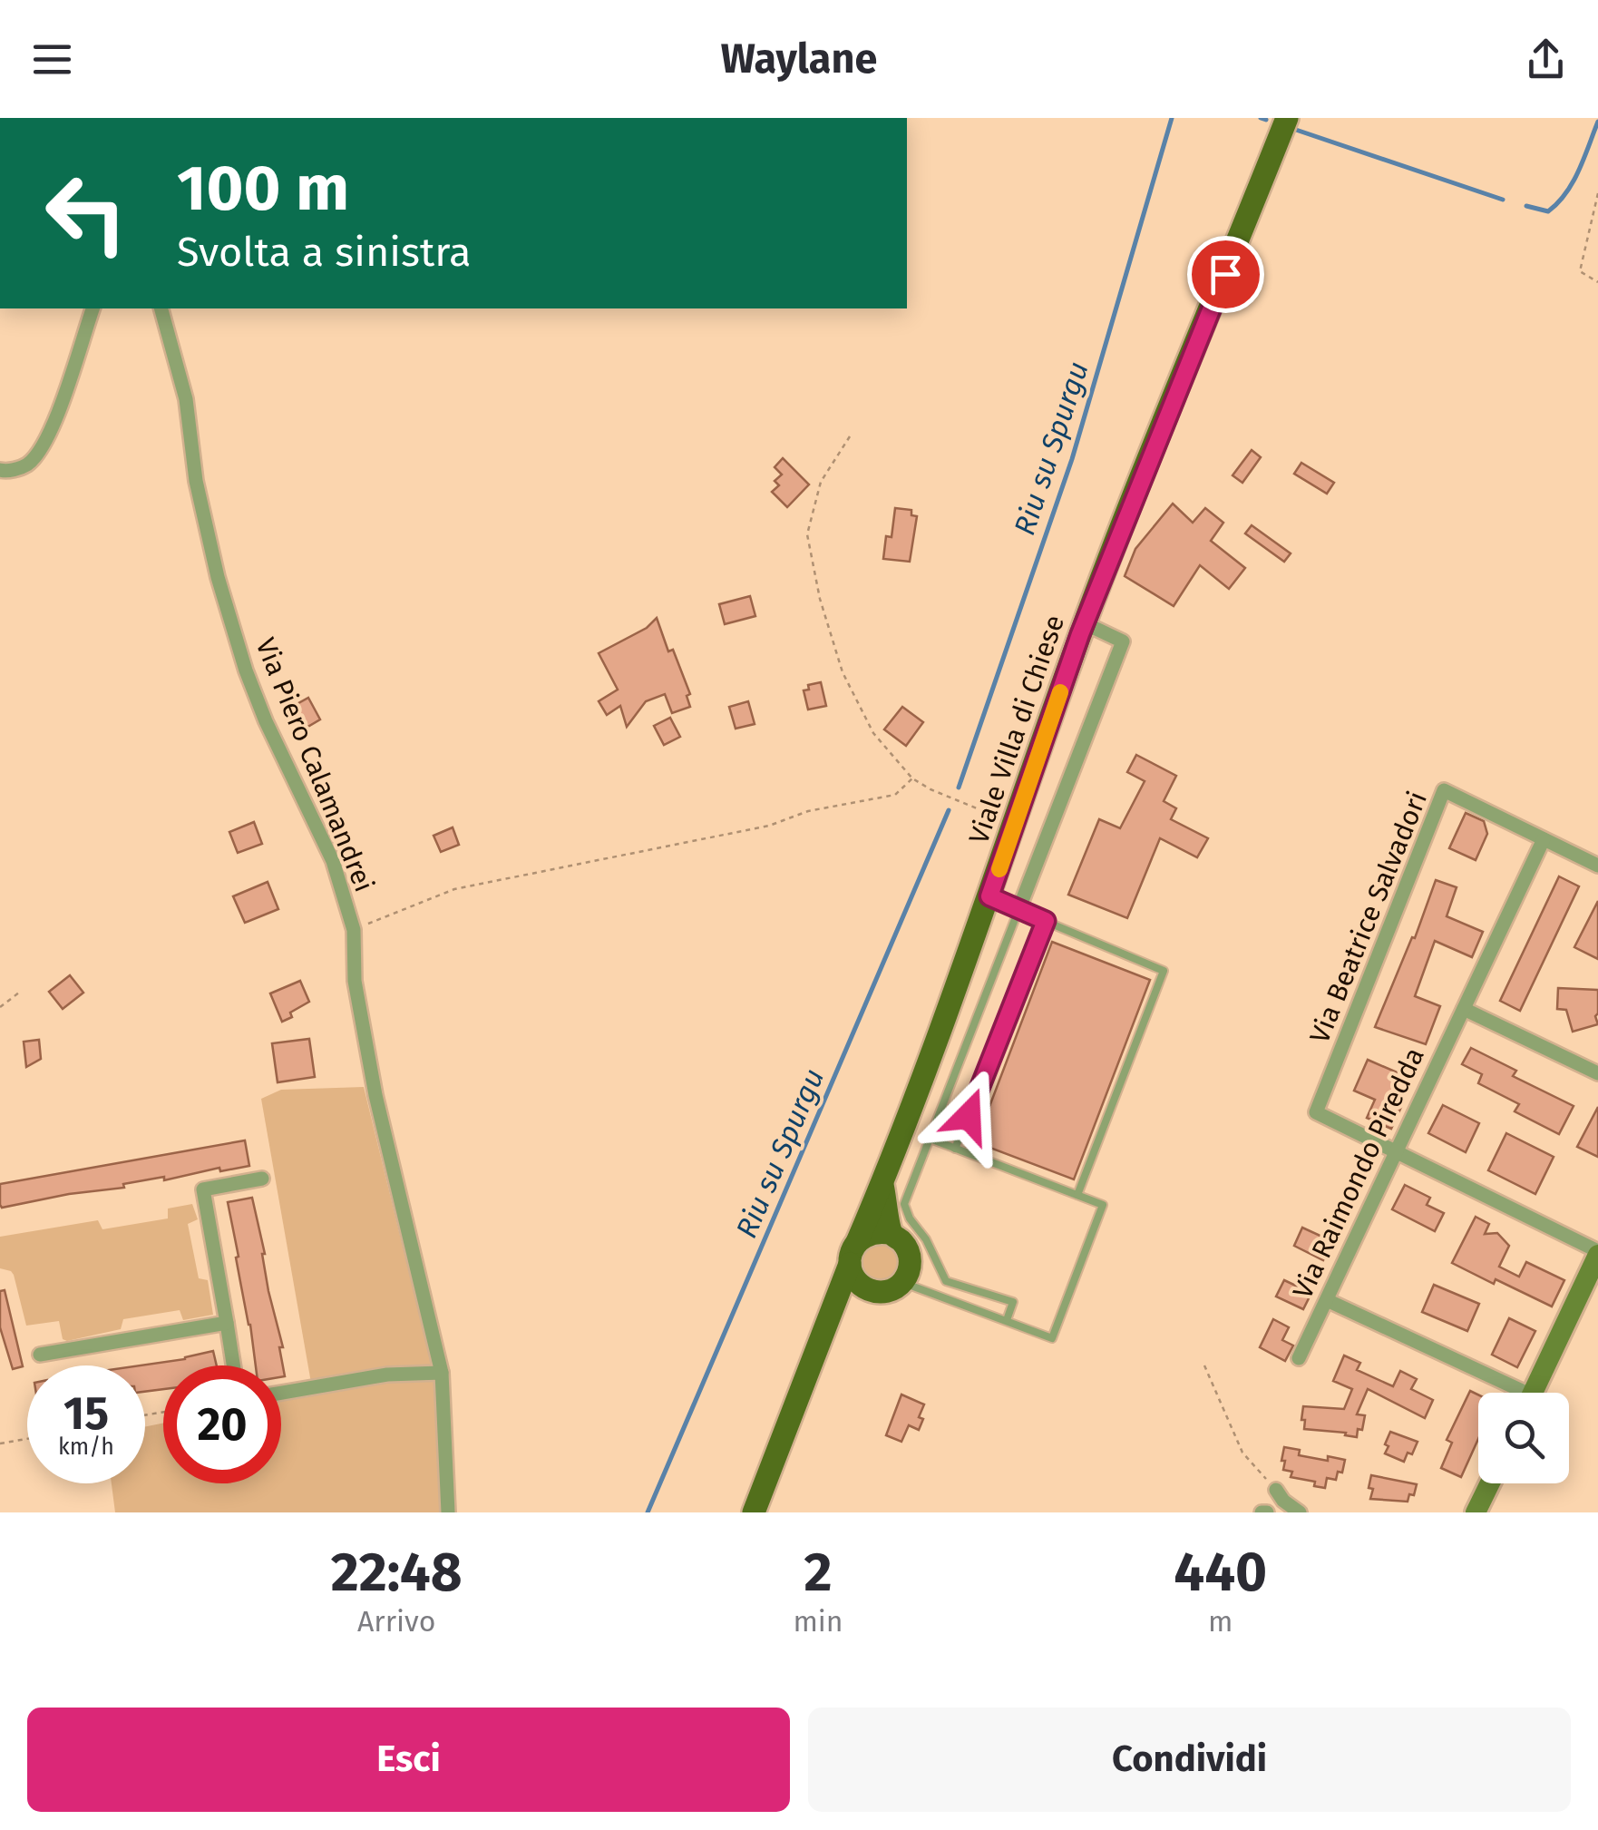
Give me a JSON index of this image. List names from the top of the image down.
{
  "streets": {
    "main road": ["Viale Villa di Chiese"],
    "street": ["Via Piero Calamandrei", "Via Beatrice Salvadori", "Via Raimondo Piredda"]
  },
  "crossings": [
    ["Via Beatrice Salvadori", "Via Raimondo Piredda"]
  ],
  "water": ["Riu su Spurgu"],
  "page": {
    "header": "Waylane",
    "turn": ["100 m", "Svolta a sinistra"],
    "speed": "15 km/h",
    "limit": "20",
    "eta": [
      "22:48",
      "Arrivo",
      "2",
      "min",
      "440",
      "m"
    ],
    "buttons": ["Esci", "Condividi"]
  }
}
